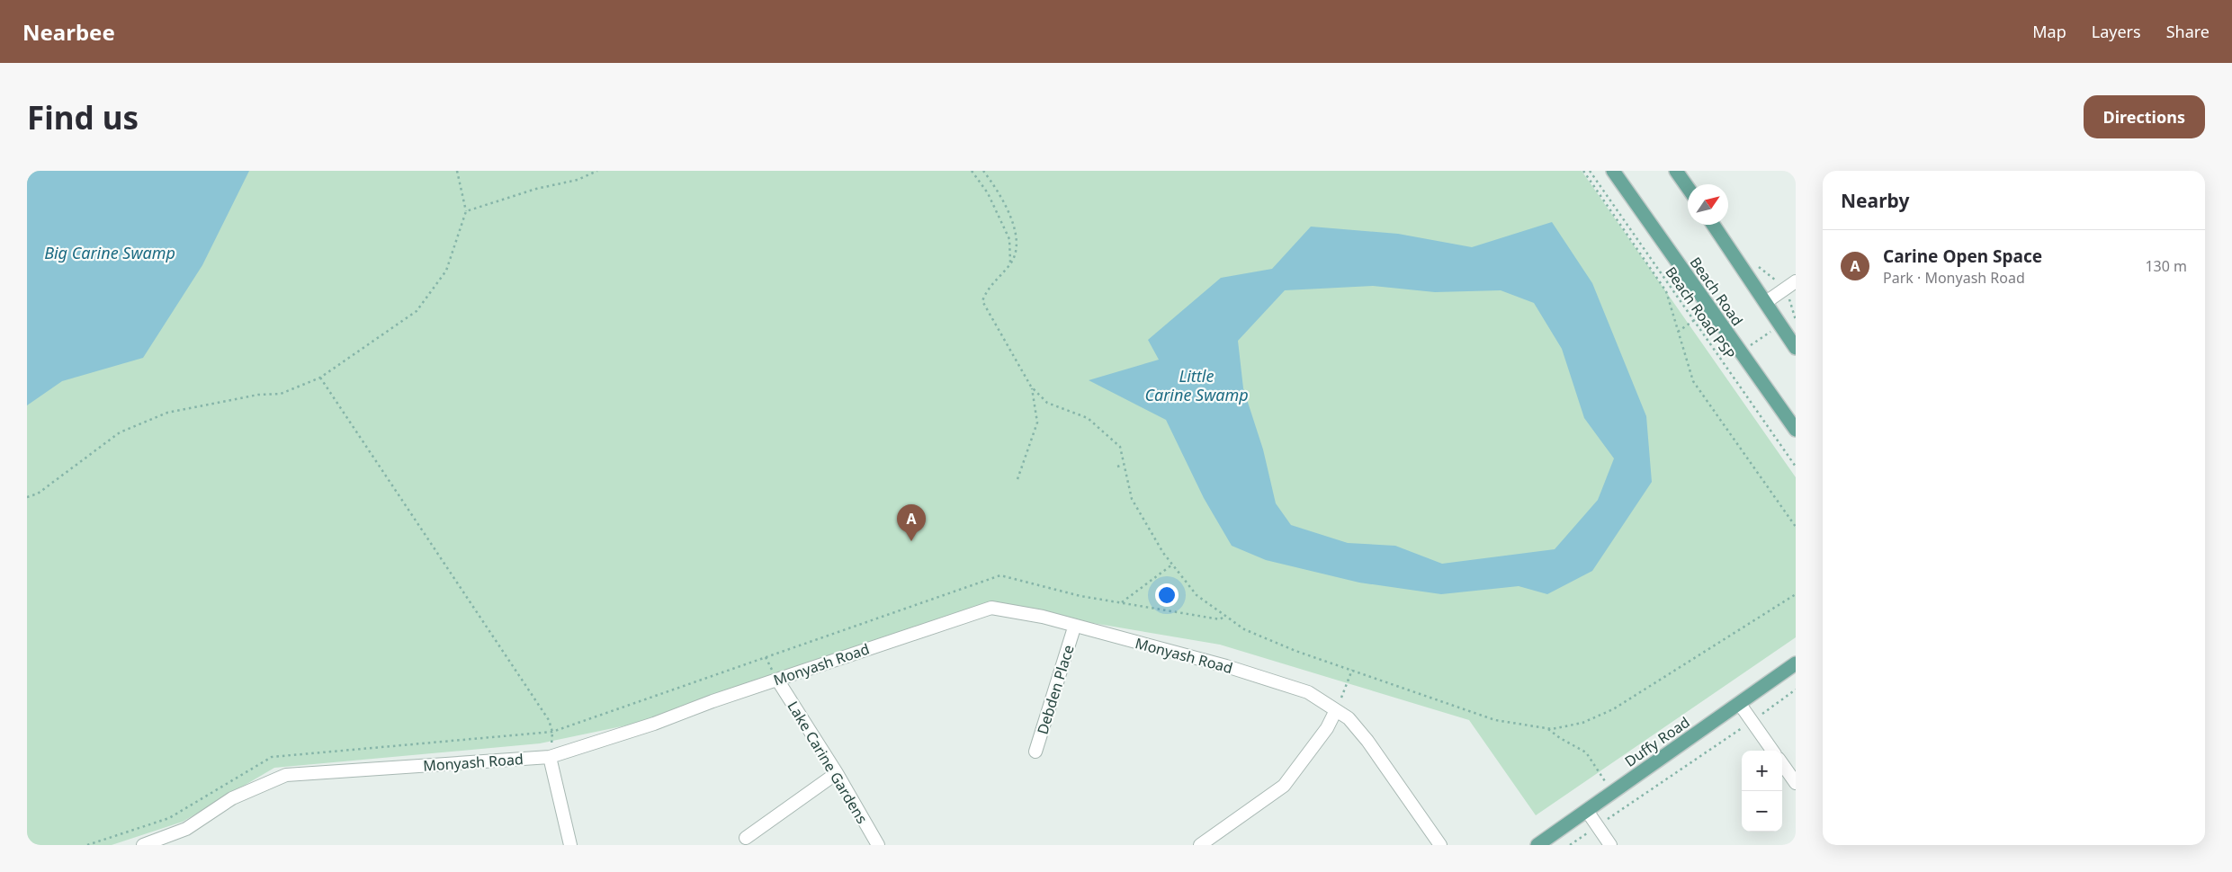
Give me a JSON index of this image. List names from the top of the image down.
{
  "streets": {
    "main road": ["Beach Road", "Duffy Road"],
    "street": ["Monyash Road", "Debden Place", "Lake Carine Gardens"],
    "path": ["Beach Road PSP"]
  },
  "crossings": [
    ["Monyash Road", "Debden Place"],
    ["Monyash Road", "Lake Carine Gardens"]
  ],
  "water": ["Big Carine Swamp", "Little Carine Swamp"],
  "north": "top right",
  "page": {
    "header": "Nearbee",
    "nav": ["Map", "Layers", "Share"],
    "buttons": "Directions",
    "title": "Find us",
    "heading": "Nearby",
    "list": [
      {
        "mark": "A",
        "name": "Carine Open Space",
        "note": "Park · Monyash Road",
        "value": "130 m"
      }
    ],
    "pins": "A",
    "map_buttons": ["+", "−"]
  }
}
